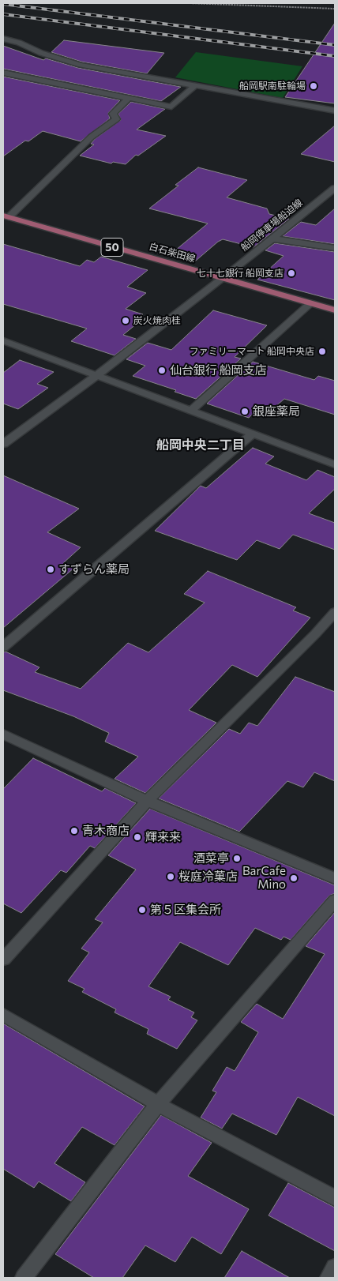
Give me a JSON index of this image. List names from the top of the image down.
{
  "streets": {
    "main road": ["50", "白石柴田線"],
    "street": ["船岡停車場船迫線"]
  },
  "crossings": [
    ["船岡停車場船迫線", "白石柴田線"]
  ],
  "districts": ["船岡中央二丁目"],
  "places": [
    "船岡駅南駐輪場",
    "七十七銀行 船岡支店",
    "炭火焼肉桂",
    "ファミリーマート 船岡中央店",
    "仙台銀行 船岡支店",
    "銀座薬局",
    "すずらん薬局",
    "青木商店",
    "輝来来",
    "酒菜亭",
    "桜庭冷菓店",
    "BarCafe Mino",
    "第５区集会所"
  ]
}
